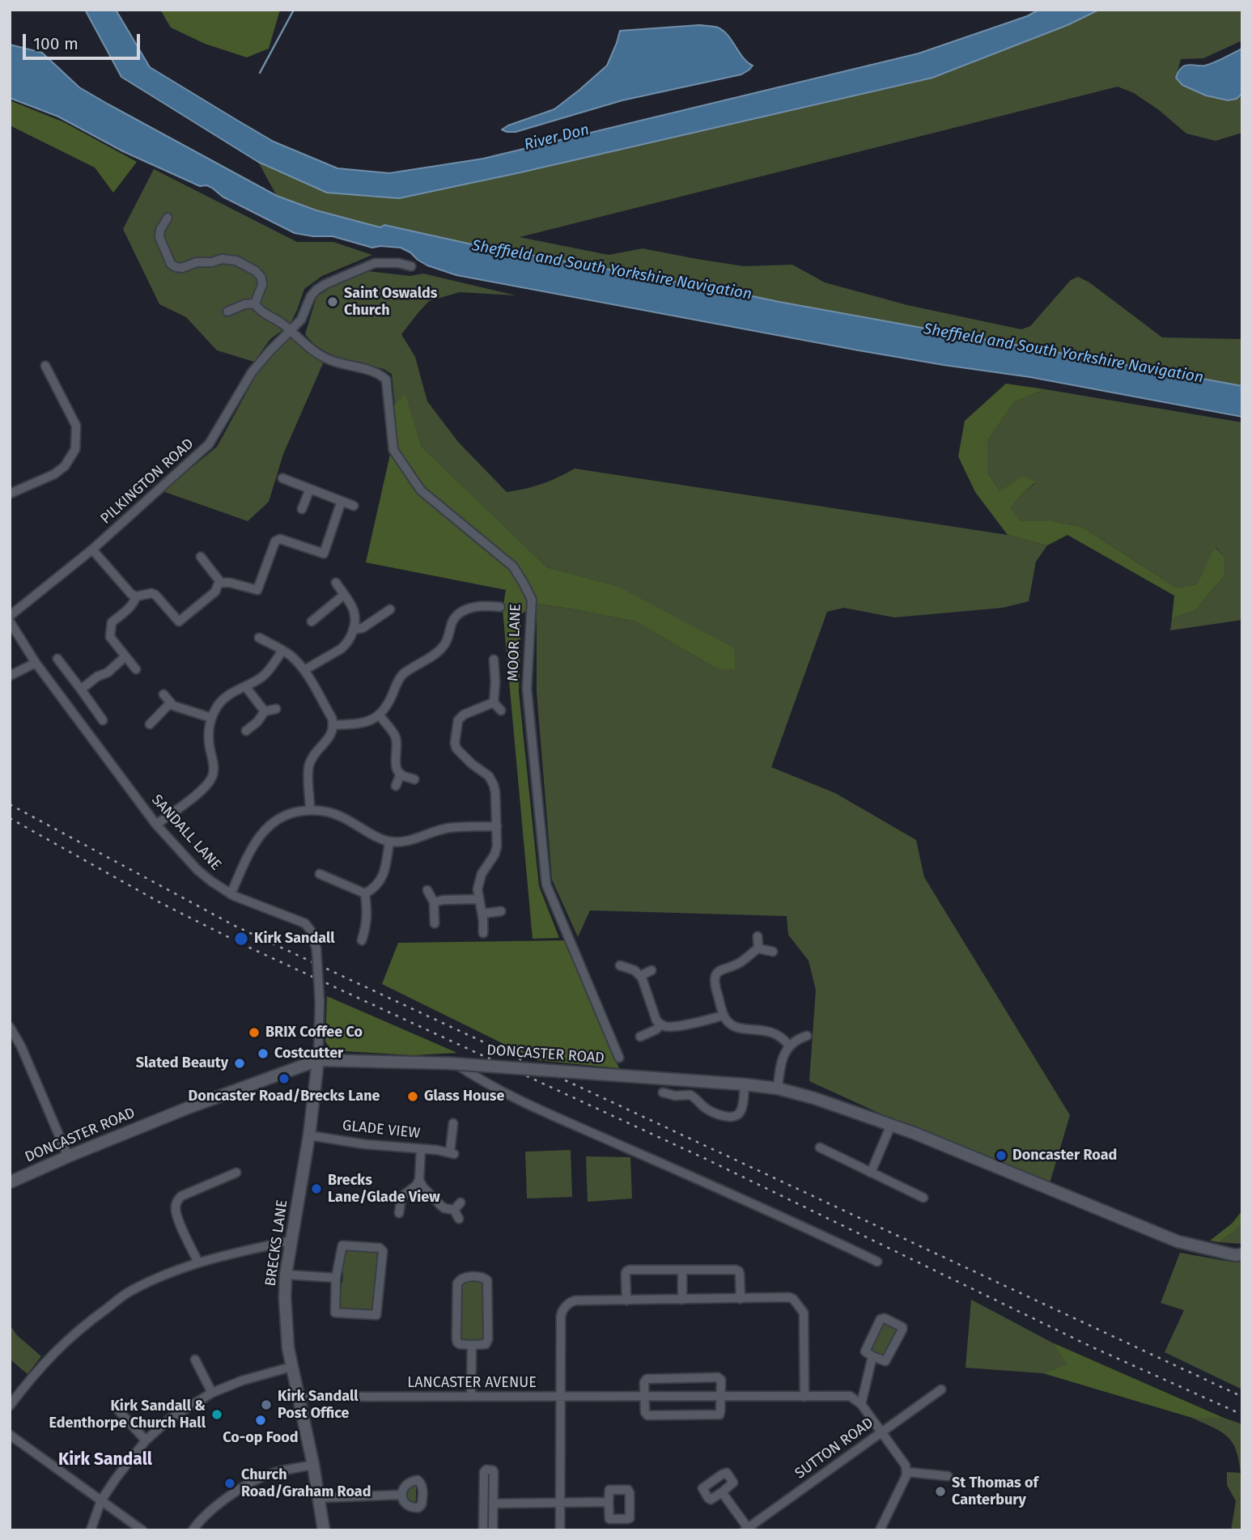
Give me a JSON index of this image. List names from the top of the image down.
{
  "streets": {
    "street": [
      "PILKINGTON ROAD",
      "MOOR LANE",
      "SANDALL LANE",
      "DONCASTER ROAD",
      "GLADE VIEW",
      "BRECKS LANE",
      "LANCASTER AVENUE",
      "SUTTON ROAD"
    ]
  },
  "crossings": [
    ["PILKINGTON ROAD", "MOOR LANE"],
    ["SANDALL LANE", "DONCASTER ROAD"],
    ["SANDALL LANE", "BRECKS LANE"],
    ["DONCASTER ROAD", "BRECKS LANE"],
    ["GLADE VIEW", "BRECKS LANE"],
    ["BRECKS LANE", "LANCASTER AVENUE"]
  ],
  "districts": ["Kirk Sandall"],
  "water": ["River Don", "Sheffield and South Yorkshire Navigation"],
  "places": [
    "Saint Oswalds Church",
    "Kirk Sandall",
    "BRIX Coffee Co",
    "Costcutter",
    "Slated Beauty",
    "Doncaster Road/Brecks Lane",
    "Glass House",
    "Doncaster Road",
    "Brecks Lane/Glade View",
    "Kirk Sandall Post Office",
    "Kirk Sandall & Edenthorpe Church Hall",
    "Co-op Food",
    "Church Road/Graham Road",
    "St Thomas of Canterbury"
  ],
  "scale_bar": "100 m"
}
